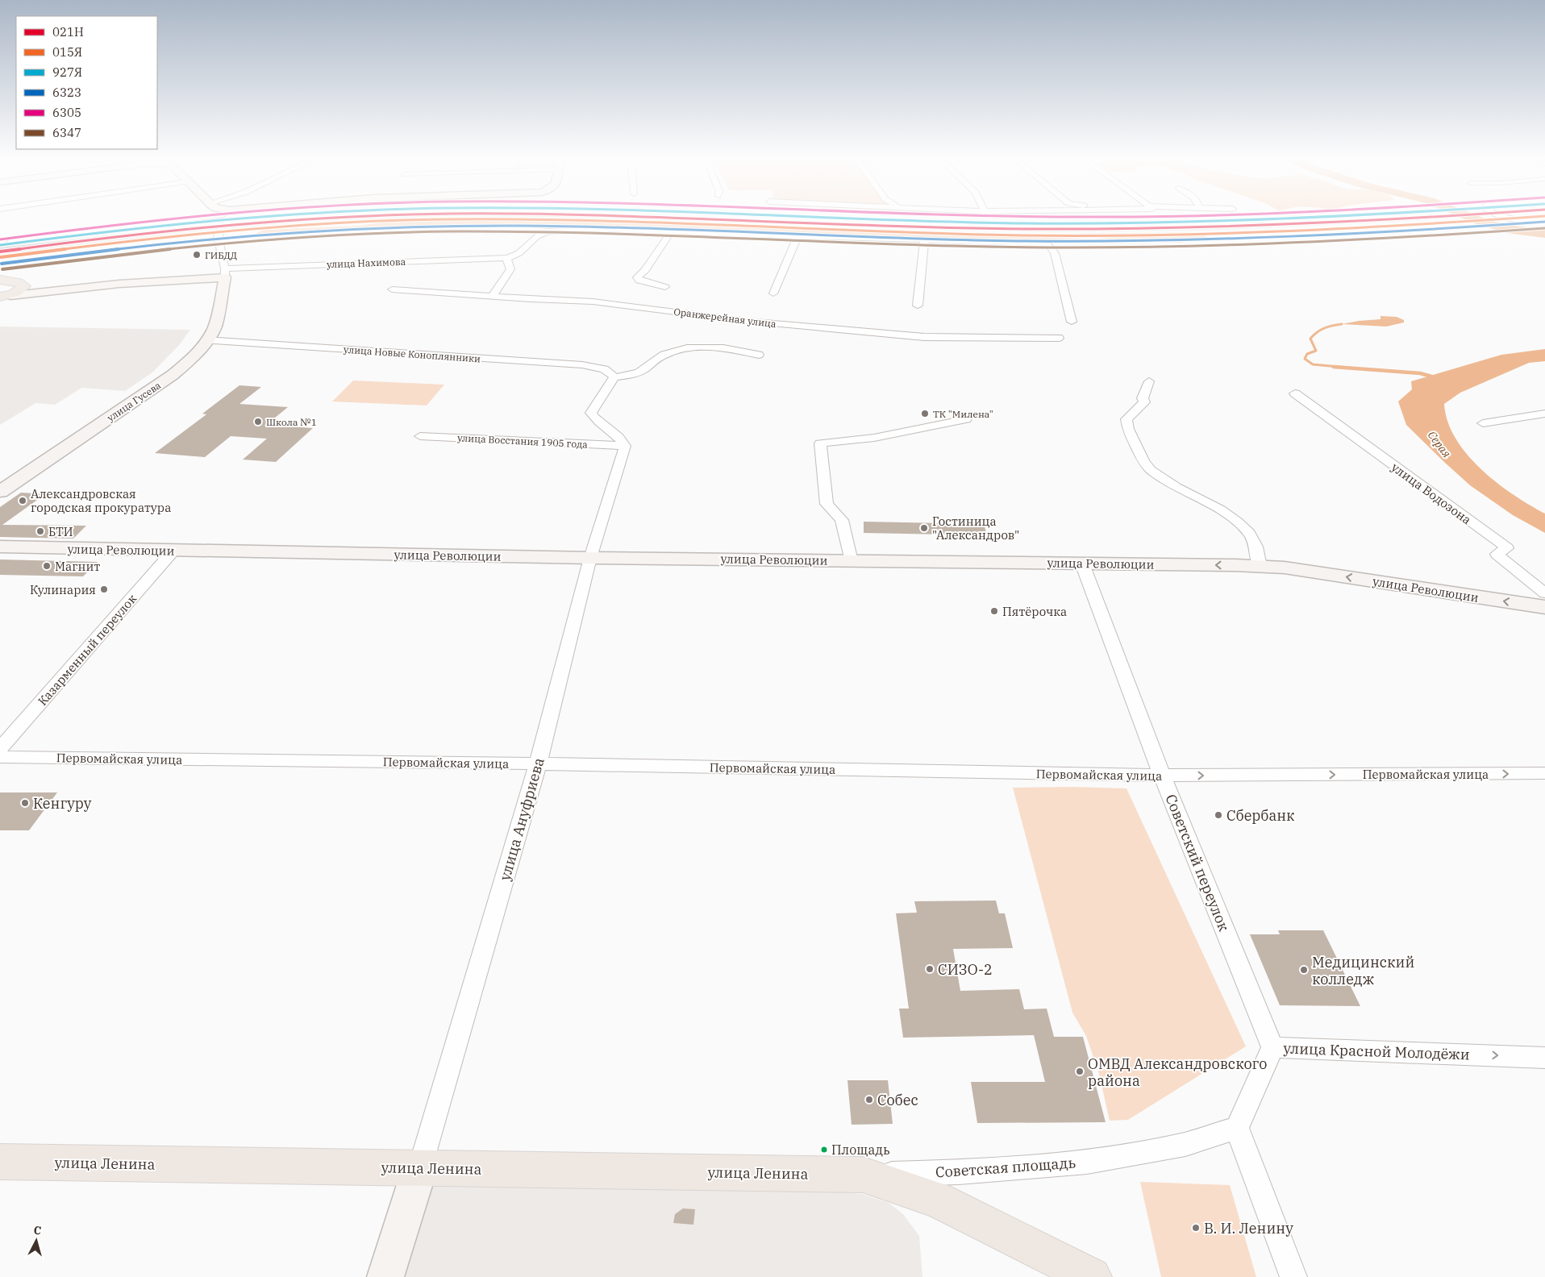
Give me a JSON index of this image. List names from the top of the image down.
{
  "streets": {
    "main road": [
      "улица Нахимова",
      "улица Гусева",
      "улица Революции",
      "улица Ануфриева",
      "улица Ленина",
      "Советская площадь"
    ],
    "street": [
      "Оранжерейная улица",
      "улица Новые Коноплянники",
      "улица Восстания 1905 года",
      "улица Водозона",
      "Казарменный переулок",
      "Первомайская улица",
      "Советский переулок",
      "улица Красной Молодёжи"
    ]
  },
  "crossings": [
    ["улица Нахимова", "улица Гусева"],
    ["улица Новые Коноплянники", "улица Гусева"],
    ["улица Восстания 1905 года", "улица Ануфриева"],
    ["улица Революции", "Казарменный переулок"],
    ["улица Революции", "улица Ануфриева"],
    ["улица Революции", "Советский переулок"],
    ["Первомайская улица", "улица Ануфриева"],
    ["Первомайская улица", "Советский переулок"],
    ["улица Ануфриева", "улица Ленина"],
    ["Советский переулок", "улица Красной Молодёжи"],
    ["улица Красной Молодёжи", "Советская площадь"],
    ["улица Ленина", "Советская площадь"]
  ],
  "one_way": ["улица Красной Молодёжи"],
  "water": ["Серая"],
  "places": [
    "ГИБДД",
    "ТК \"Милена\"",
    "Школа №1",
    "Александровская городская прокуратура",
    "Гостиница \"Александров\"",
    "БТИ",
    "Магнит",
    "Кулинария",
    "Пятёрочка",
    "Кенгуру",
    "Сбербанк",
    "СИЗО-2",
    "Медицинский колледж",
    "ОМВД Александровского района",
    "Собес",
    "Площадь",
    "В. И. Ленину"
  ],
  "lines": [
    "transit line 021Н",
    "transit line 015Я",
    "transit line 927Я",
    "transit line 6305",
    "transit line 6323",
    "transit line 6347"
  ],
  "legend": [
    "021Н",
    "015Я",
    "927Я",
    "6323",
    "6305",
    "6347"
  ],
  "north": "top"
}
